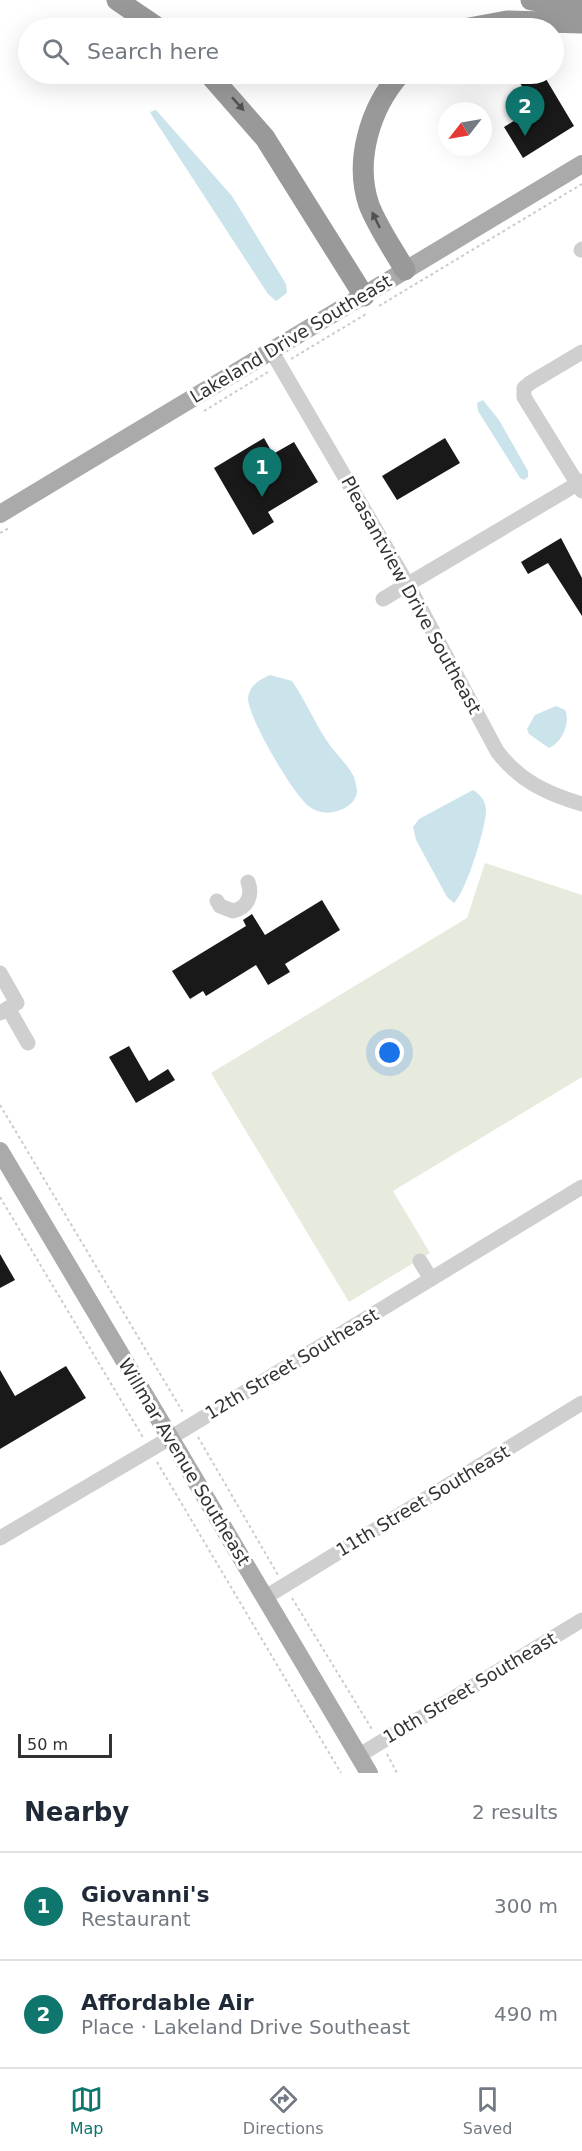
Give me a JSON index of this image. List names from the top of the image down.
{
  "streets": {
    "main road": ["Lakeland Drive Southeast", "Willmar Avenue Southeast"],
    "street": [
      "Pleasantview Drive Southeast",
      "12th Street Southeast",
      "11th Street Southeast",
      "10th Street Southeast"
    ]
  },
  "crossings": [
    ["Lakeland Drive Southeast", "Pleasantview Drive Southeast"],
    ["12th Street Southeast", "Willmar Avenue Southeast"],
    ["Willmar Avenue Southeast", "11th Street Southeast"],
    ["Willmar Avenue Southeast", "10th Street Southeast"]
  ],
  "scale_bar": "50 m",
  "north": "bottom left",
  "page": {
    "search": "Search here",
    "pins": ["2", "1"],
    "scale": "50 m",
    "heading": ["Nearby", "2 results"],
    "list": [
      {
        "mark": "1",
        "name": "Giovanni's",
        "note": "Restaurant",
        "value": "300 m"
      },
      {
        "mark": "2",
        "name": "Affordable Air",
        "note": "Place · Lakeland Drive Southeast",
        "value": "490 m"
      }
    ],
    "nav": ["Map", "Directions", "Saved"]
  }
}
